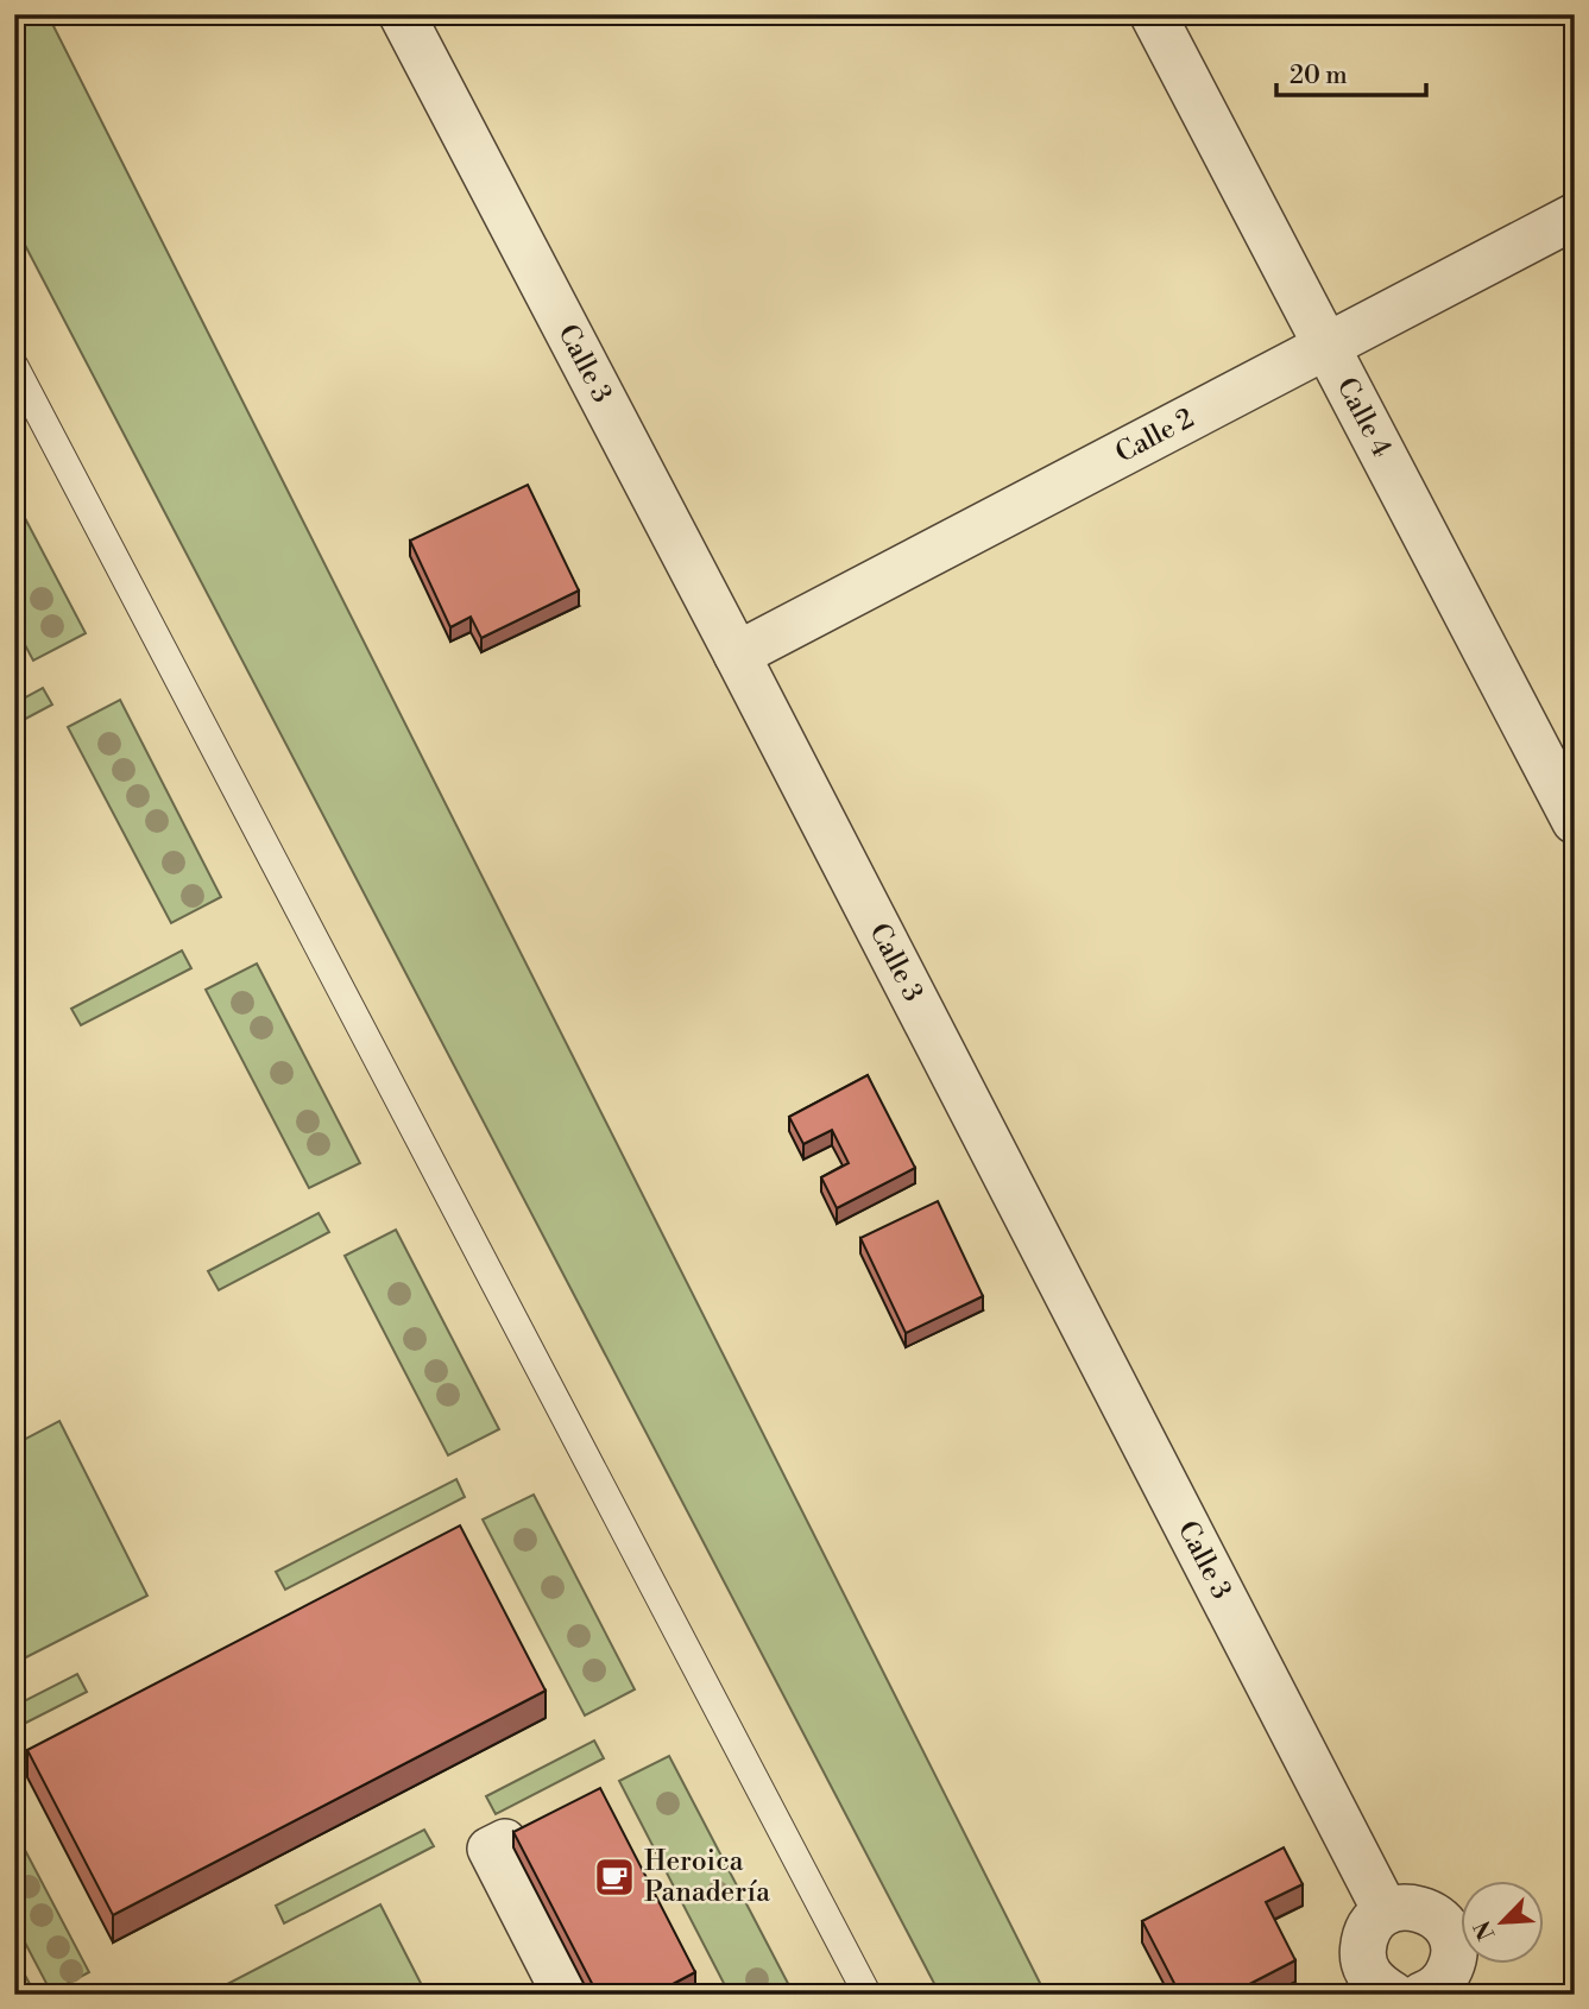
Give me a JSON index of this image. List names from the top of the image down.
{
  "streets": {
    "street": ["Calle 3", "Calle 4", "Calle 2"]
  },
  "crossings": [
    ["Calle 3", "Calle 2"],
    ["Calle 4", "Calle 2"]
  ],
  "places": {
    "cafe": ["Heroica Panadería"]
  },
  "scale_bar": "20 m",
  "north": "bottom left"
}
